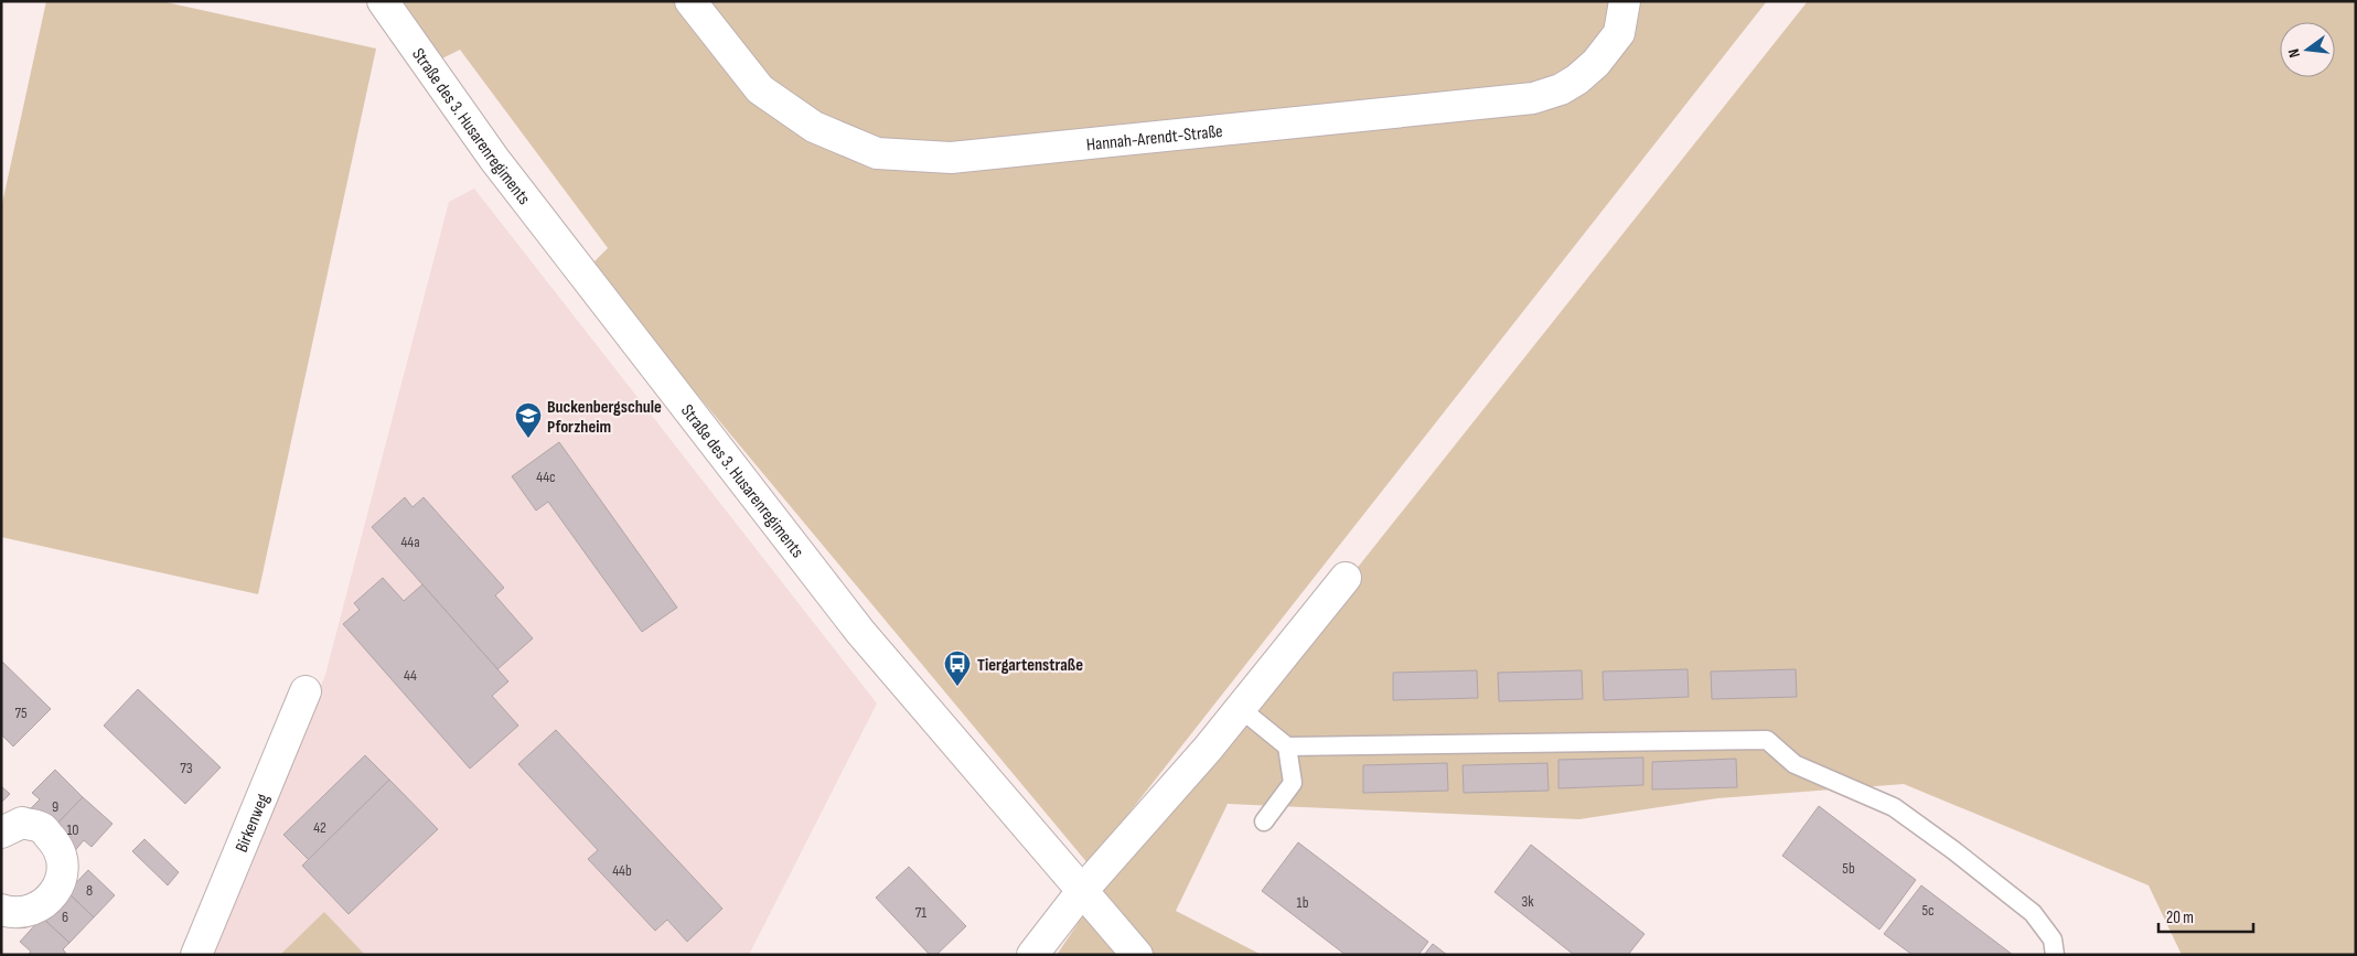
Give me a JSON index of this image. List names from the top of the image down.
{
  "streets": {
    "street": ["Straße des 3. Husarenregiments", "Hannah-Arendt-Straße", "Birkenweg"]
  },
  "places": {
    "school or university": ["Buckenbergschule Pforzheim"],
    "bus stop": ["Tiergartenstraße"]
  },
  "house_numbers": [
    "44c",
    "44a",
    "44",
    "75",
    "73",
    "9",
    "42",
    "10",
    "5b",
    "44b",
    "8",
    "3k",
    "1b",
    "5c",
    "71",
    "6"
  ],
  "scale_bar": "20 m",
  "north": "left"
}
